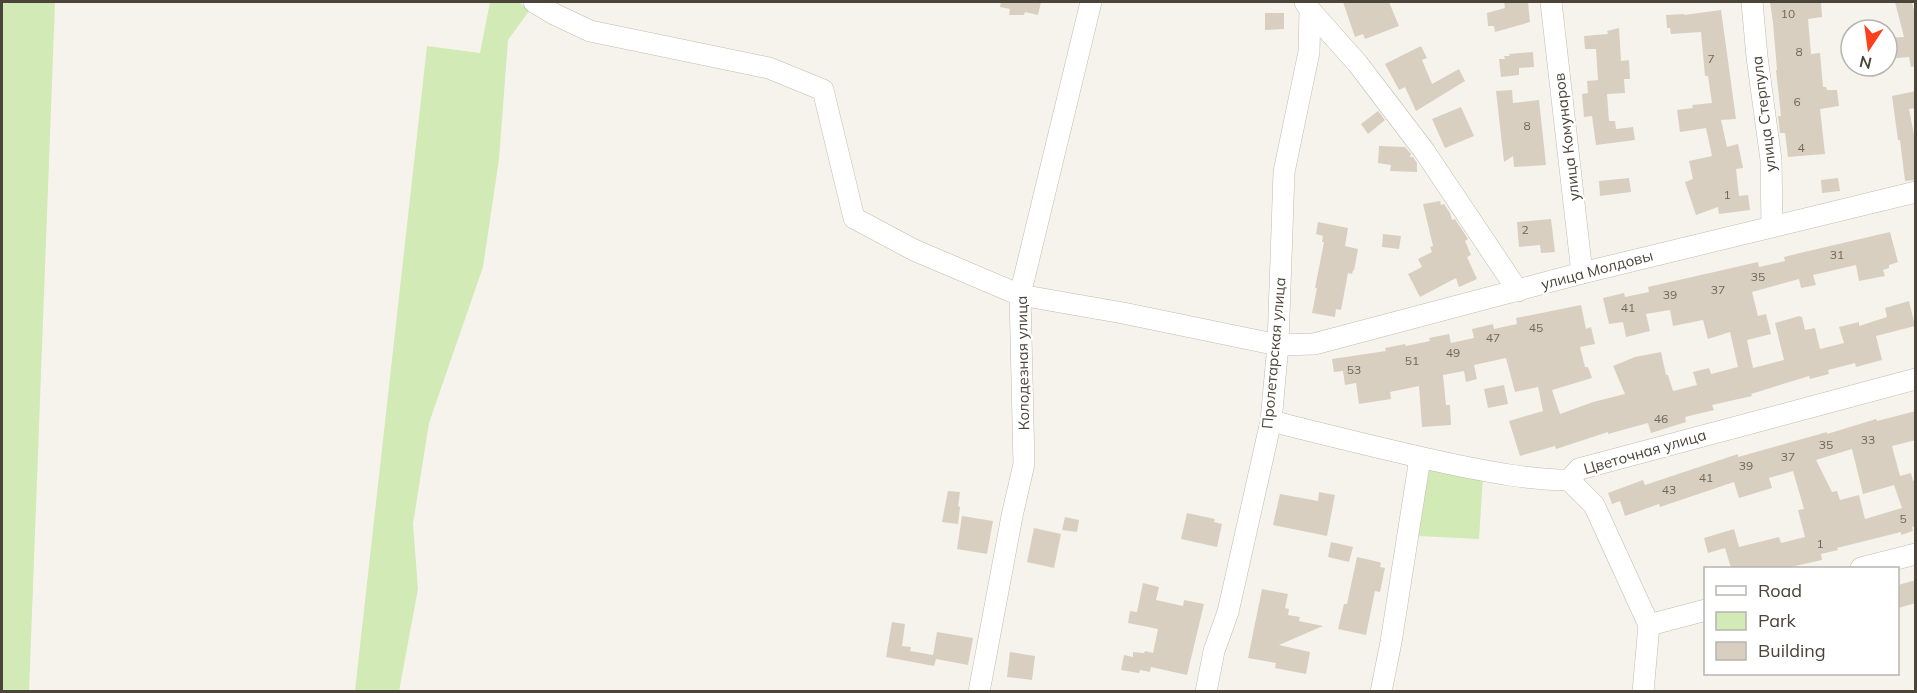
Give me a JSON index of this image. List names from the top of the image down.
{
  "streets": {
    "street": [
      "улица Стерпула",
      "улица Комунаров",
      "улица Молдовы",
      "Пролетарская улица",
      "Колодезная улица",
      "Цветочная улица"
    ]
  },
  "crossings": [
    ["улица Стерпула", "улица Молдовы"],
    ["улица Комунаров", "улица Молдовы"],
    ["улица Молдовы", "Пролетарская улица"],
    ["улица Молдовы", "Колодезная улица"],
    ["Пролетарская улица", "Цветочная улица"]
  ],
  "house_numbers": [
    "10",
    "8",
    "7",
    "6",
    "8",
    "4",
    "1",
    "2",
    "31",
    "35",
    "37",
    "39",
    "41",
    "45",
    "47",
    "49",
    "51",
    "53",
    "46",
    "33",
    "35",
    "37",
    "39",
    "41",
    "43",
    "5",
    "1"
  ],
  "legend": ["Road", "Park", "Building"],
  "north": "bottom"
}
